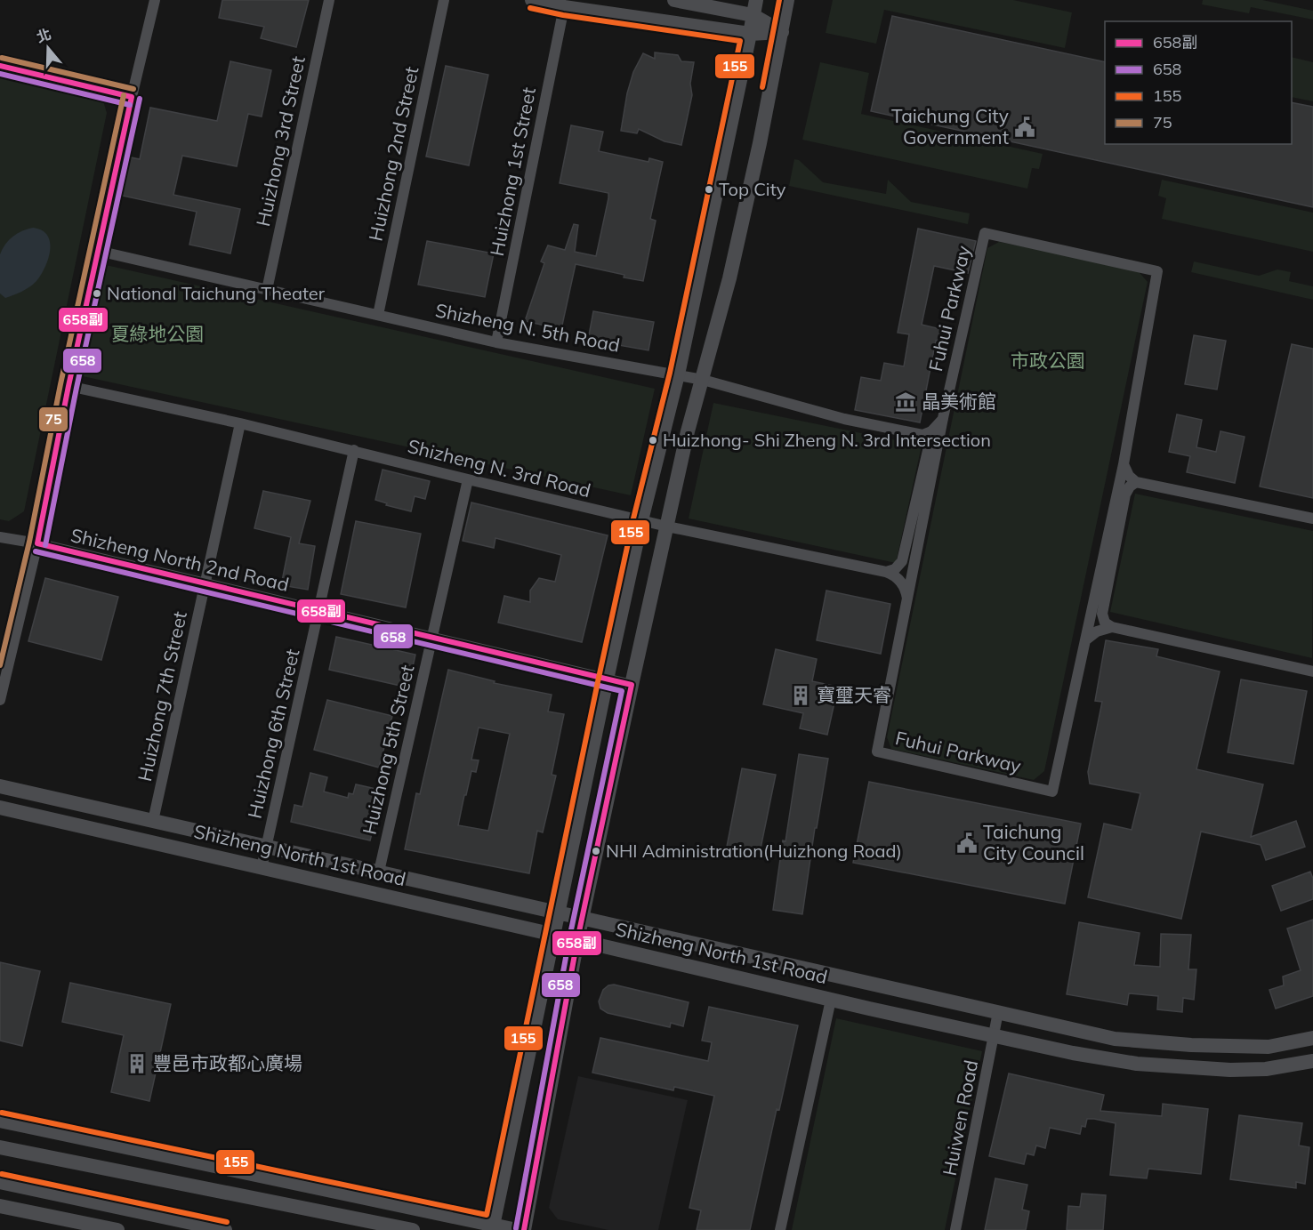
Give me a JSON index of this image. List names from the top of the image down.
{
  "streets": {
    "street": [
      "Huizhong 3rd Street",
      "Huizhong 2nd Street",
      "Huizhong 1st Street",
      "Fuhui Parkway",
      "Shizheng N. 5th Road",
      "Shizheng N. 3rd Road",
      "Shizheng North 2nd Road",
      "Huizhong 7th Street",
      "Huizhong 6th Street",
      "Huizhong 5th Street",
      "Shizheng North 1st Road",
      "Huiwen Road"
    ]
  },
  "crossings": [
    ["Huizhong 3rd Street", "Shizheng N. 5th Road"],
    ["Huizhong 2nd Street", "Shizheng N. 5th Road"],
    ["Huizhong 1st Street", "Shizheng N. 5th Road"],
    ["Shizheng N. 3rd Road", "Huizhong 7th Street"],
    ["Shizheng N. 3rd Road", "Huizhong 6th Street"],
    ["Shizheng N. 3rd Road", "Huizhong 5th Street"],
    ["Shizheng North 2nd Road", "Huizhong 7th Street"],
    ["Shizheng North 2nd Road", "Huizhong 6th Street"],
    ["Shizheng North 2nd Road", "Huizhong 5th Street"],
    ["Huizhong 7th Street", "Shizheng North 1st Road"],
    ["Huizhong 6th Street", "Shizheng North 1st Road"],
    ["Huizhong 5th Street", "Shizheng North 1st Road"],
    ["Shizheng North 1st Road", "Huiwen Road"]
  ],
  "parks": ["夏綠地公園", "市政公園"],
  "places": {
    "public building": ["Taichung City Government", "Taichung City Council"],
    "other": [
      "Top City",
      "National Taichung Theater",
      "Huizhong- Shi Zheng N. 3rd Intersection",
      "NHI Administration(Huizhong Road)"
    ],
    "museum": ["晶美術館"],
    "building": ["寶璽天睿", "豐邑市政都心廣場"]
  },
  "lines": [
    "transit line 155",
    "transit line 75",
    "transit line 658副",
    "transit line 658"
  ],
  "legend": [
    "658副",
    "658",
    "155",
    "75"
  ],
  "north": "top"
}
